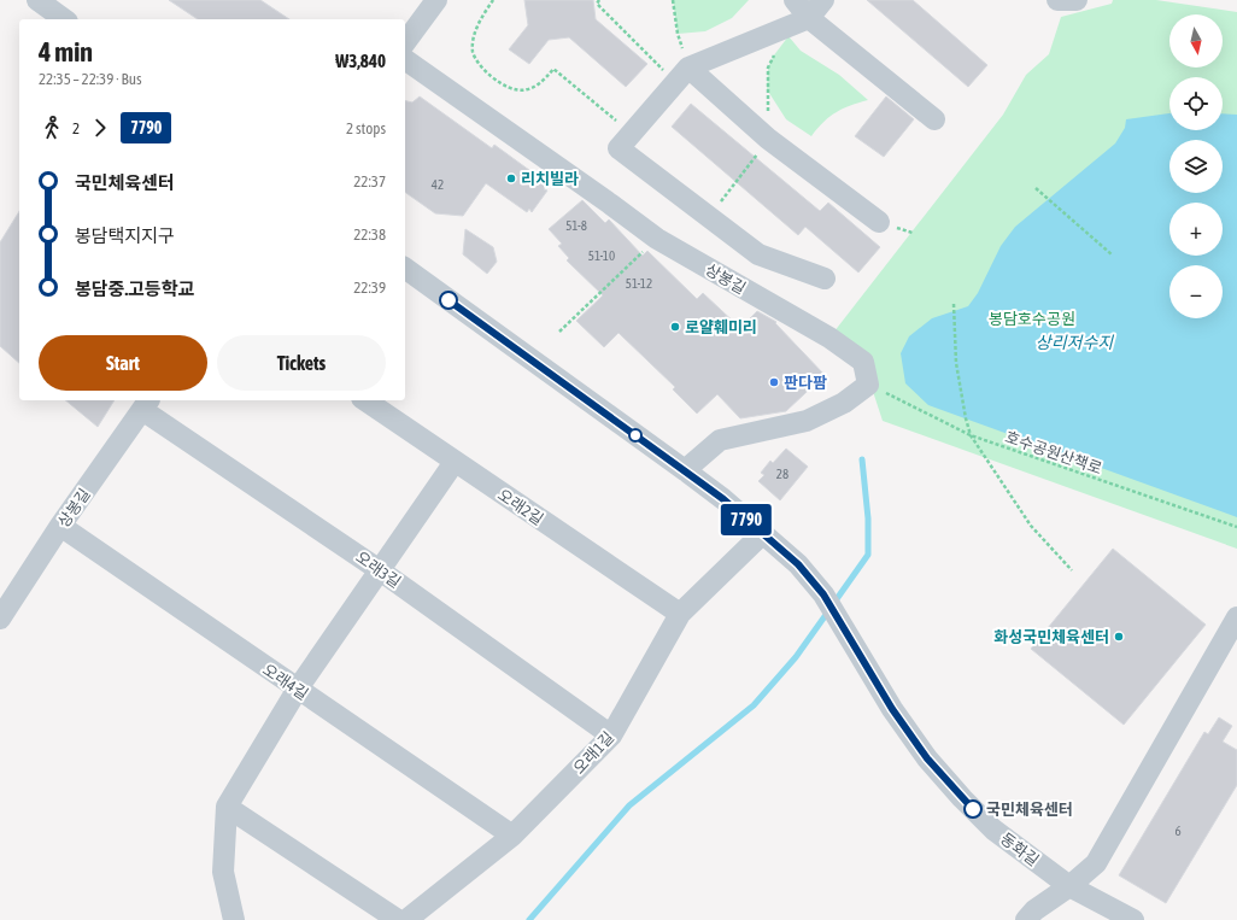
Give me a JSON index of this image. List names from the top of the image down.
{
  "streets": {
    "street": [
      "상봉길",
      "오래2길",
      "오래3길",
      "오래4길",
      "오래1길",
      "동화길"
    ],
    "path": ["호수공원산책로"]
  },
  "crossings": [
    ["상봉길", "호수공원산책로"],
    ["상봉길", "오래3길"],
    ["상봉길", "오래4길"],
    ["오래2길", "오래1길"],
    ["오래3길", "오래1길"],
    ["오래4길", "오래1길"],
    ["오래1길", "동화길"]
  ],
  "water": ["상리저수지"],
  "parks": ["봉담호수공원"],
  "places": [
    "리치빌라",
    "로얄훼미리",
    "판다팜",
    "화성국민체육센터",
    "국민체육센터"
  ],
  "lines": ["bus line 7790"],
  "house_numbers": [
    "42",
    "51-8",
    "51-10",
    "51-12",
    "28",
    "6"
  ],
  "north": "bottom",
  "page": {
    "on_map": "7790",
    "map_buttons": ["+", "−"],
    "heading": ["4 min", "22:35 – 22:39 · Bus", "₩3,840"],
    "legs": ["2", "7790", "2 stops"],
    "list": [
      {
        "name": "국민체육센터",
        "value": "22:37"
      },
      {
        "name": "봉담택지지구",
        "value": "22:38"
      },
      {
        "name": "봉담중.고등학교",
        "value": "22:39"
      }
    ],
    "buttons": ["Start", "Tickets"]
  }
}
